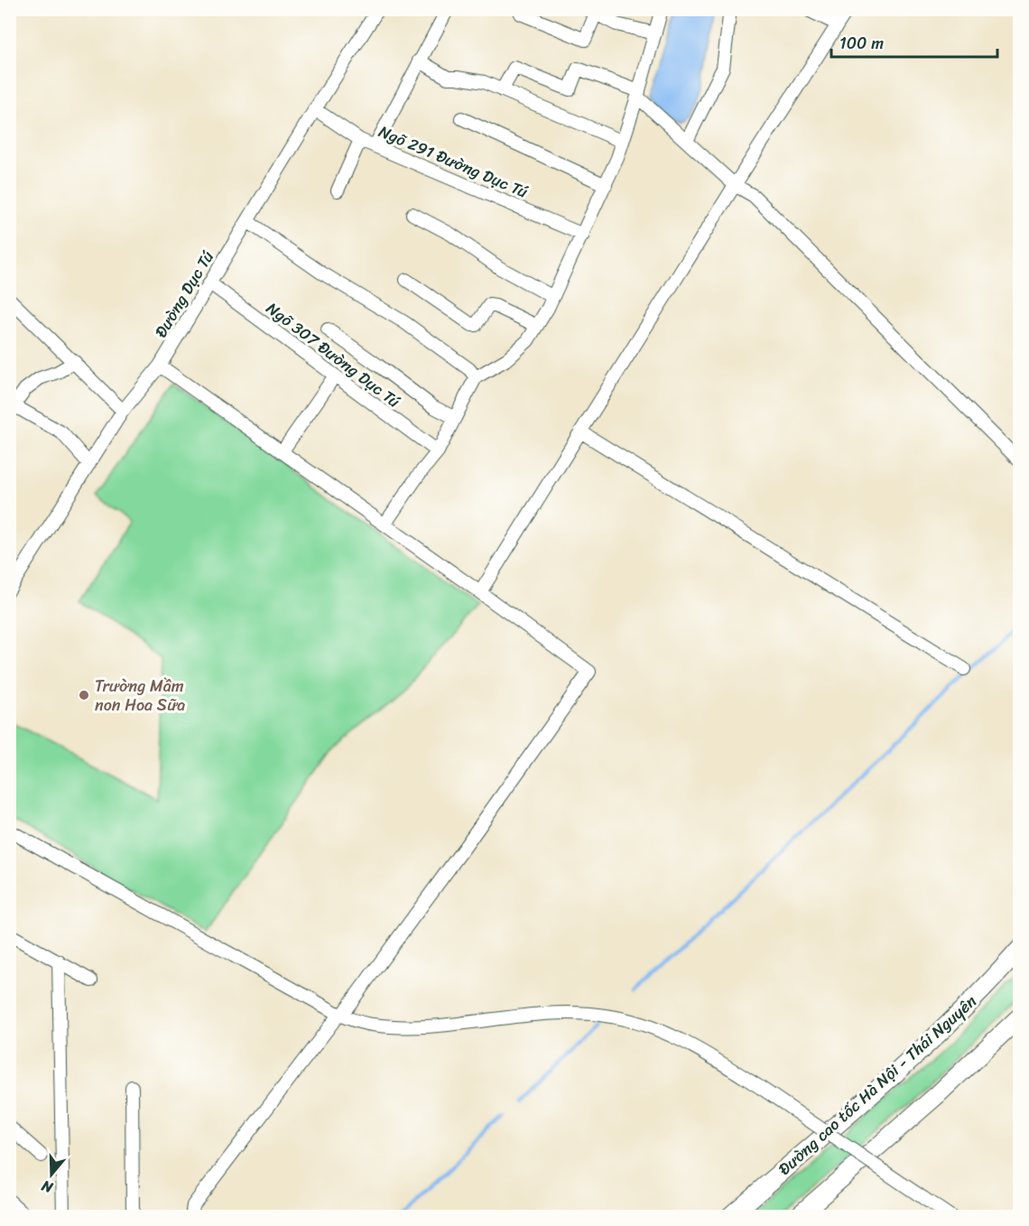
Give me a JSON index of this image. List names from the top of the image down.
{
  "streets": {
    "highway": ["Đường cao tốc Hà Nội - Thái Nguyên"],
    "street": ["Ngõ 291 Đường Dục Tú", "Đường Dục Tú", "Ngõ 307 Đường Dục Tú"]
  },
  "crossings": [
    ["Ngõ 291 Đường Dục Tú", "Đường Dục Tú"],
    ["Đường Dục Tú", "Ngõ 307 Đường Dục Tú"]
  ],
  "places": ["Trường Mầm non Hoa Sữa"],
  "scale_bar": "100 m",
  "north": "bottom"
}
